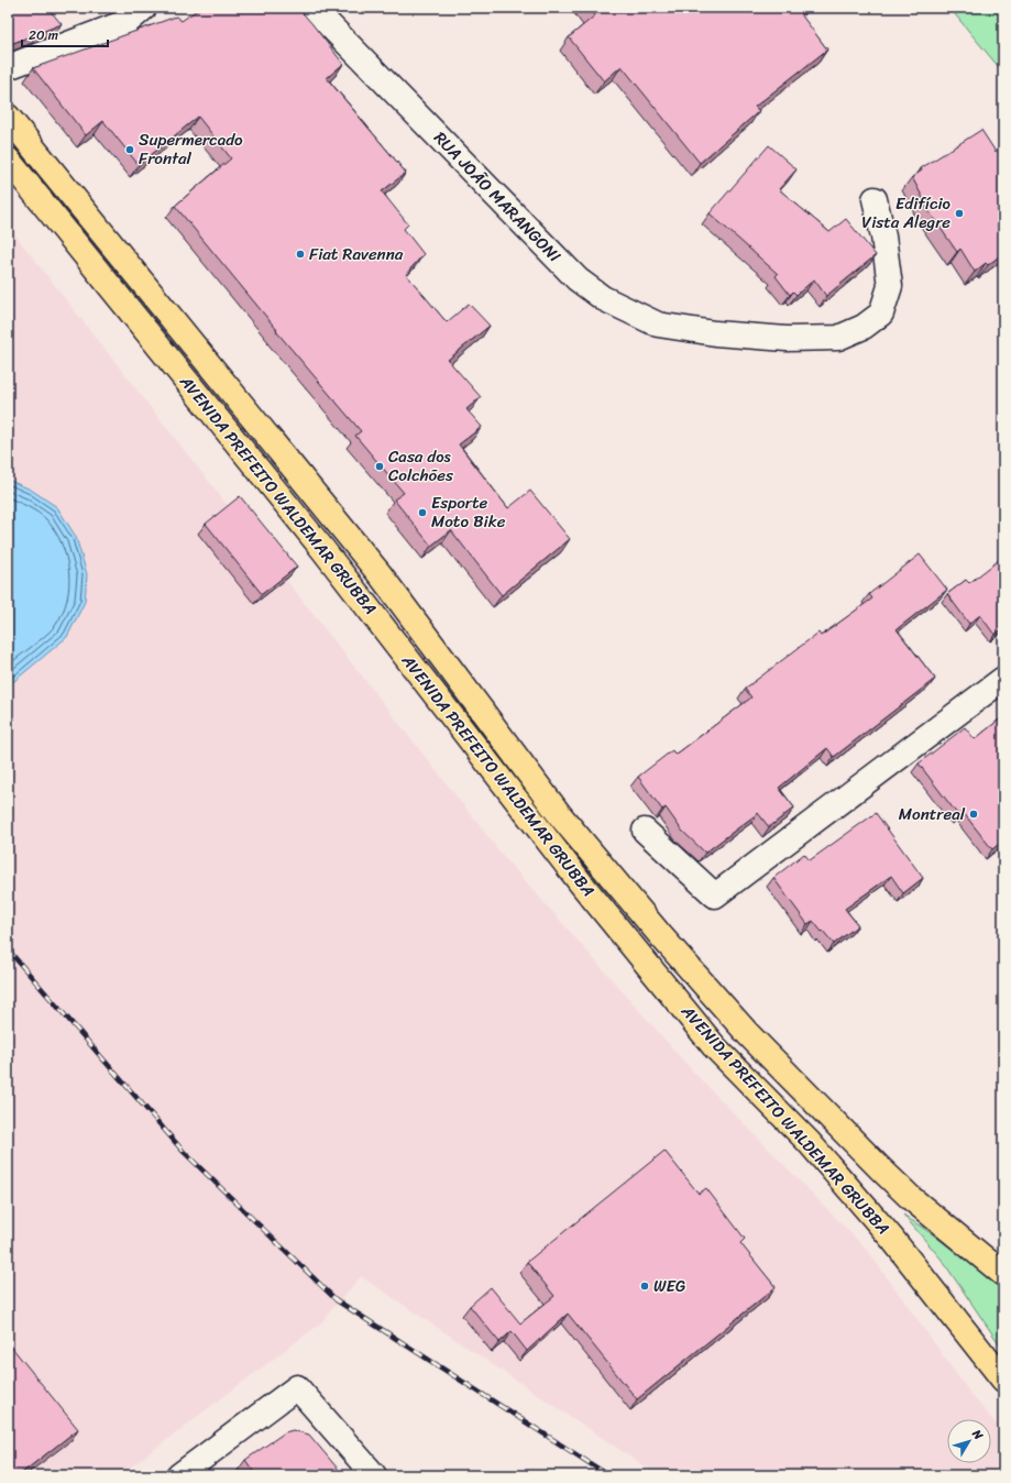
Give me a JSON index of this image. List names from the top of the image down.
{
  "streets": {
    "highway": ["AVENIDA PREFEITO WALDEMAR GRUBBA"],
    "street": ["RUA JOÃO MARANGONI"]
  },
  "places": [
    "Supermercado Frontal",
    "Edifício Vista Alegre",
    "Fiat Ravenna",
    "Casa dos Colchões",
    "Esporte Moto Bike",
    "Montreal",
    "WEG"
  ],
  "scale_bar": "20 m",
  "north": "top right"
}
